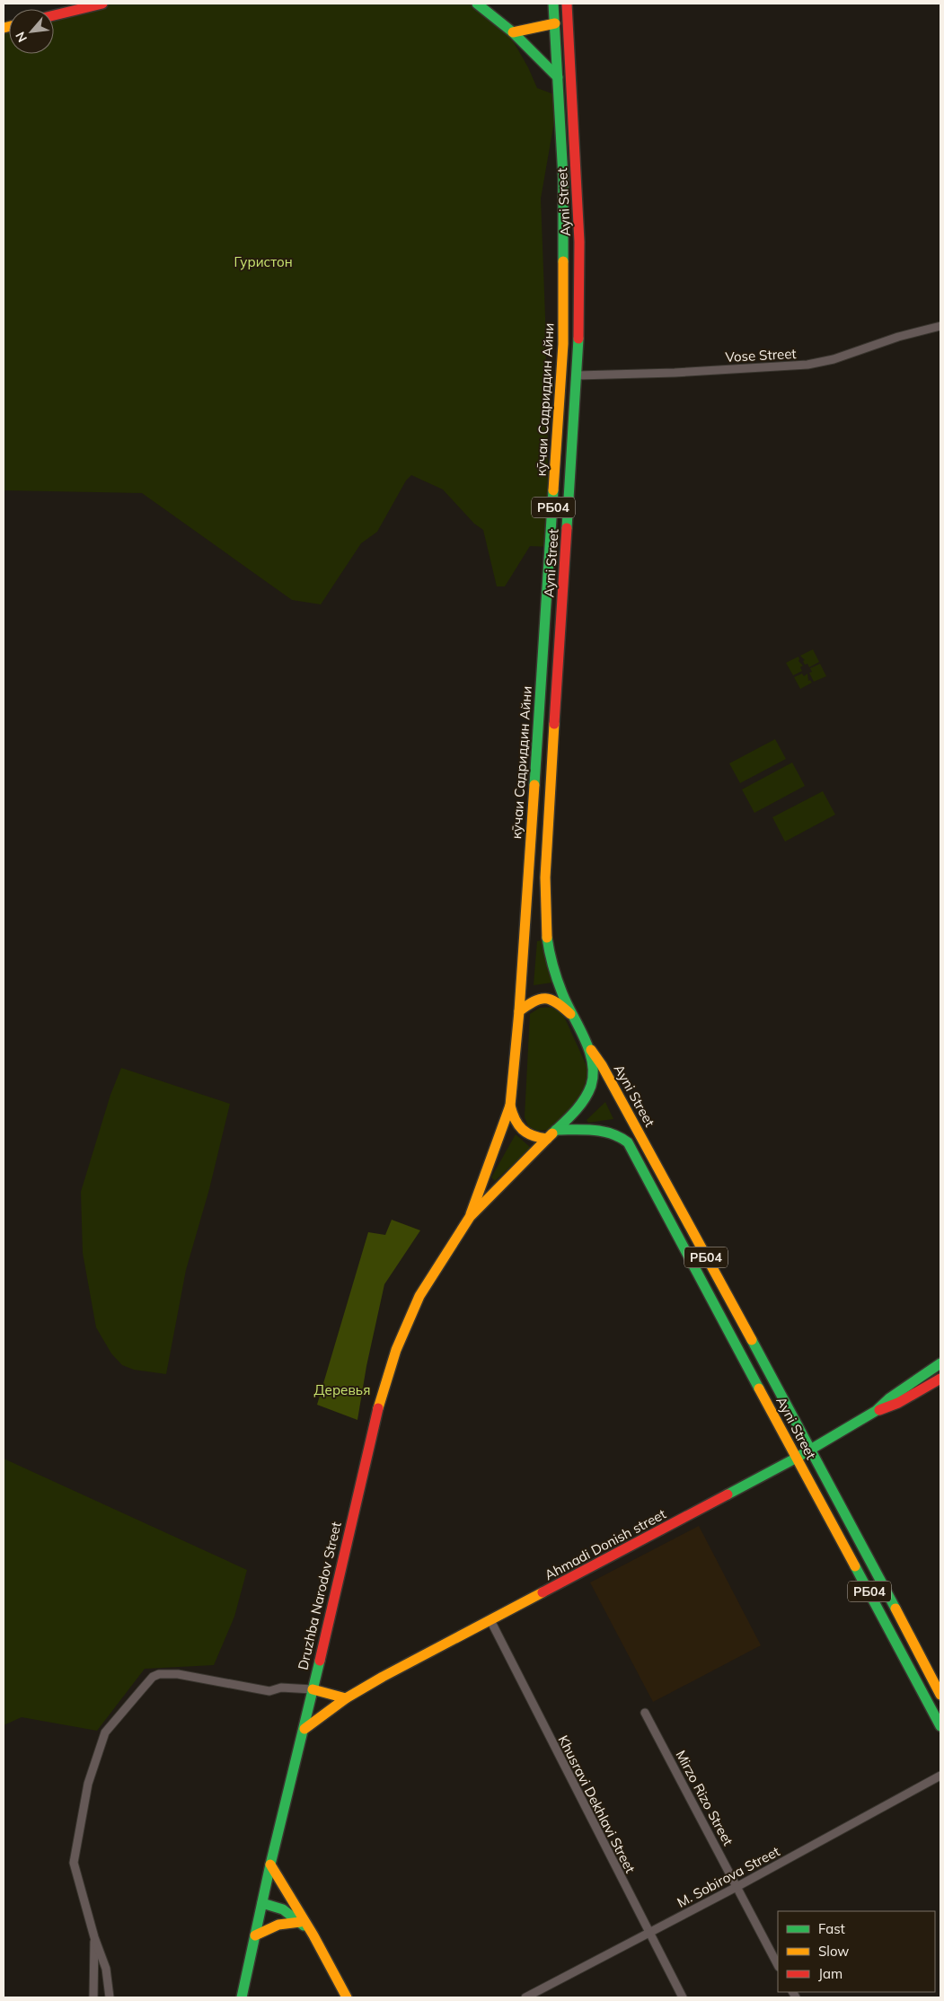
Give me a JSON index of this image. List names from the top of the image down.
{
  "streets": {
    "main road": [
      "Ayni Street",
      "кӯчаи Садриддин Айни",
      "РБ04",
      "Ahmadi Donish street",
      "Druzhba Narodov Street"
    ],
    "street": [
      "Vose Street",
      "Mirzo Rizo Street",
      "Khusravi Dekhlavi Street",
      "M. Sobirova Street"
    ]
  },
  "crossings": [
    ["Ayni Street", "Vose Street"],
    ["Ayni Street", "кӯчаи Садриддин Айни"],
    ["Ayni Street", "РБ04"],
    ["Ayni Street", "Ahmadi Donish street"],
    ["Ayni Street", "Druzhba Narodov Street"],
    ["кӯчаи Садриддин Айни", "РБ04"],
    ["РБ04", "Ahmadi Donish street"],
    ["Ahmadi Donish street", "Druzhba Narodov Street"],
    ["Ahmadi Donish street", "Khusravi Dekhlavi Street"],
    ["Mirzo Rizo Street", "M. Sobirova Street"],
    ["Khusravi Dekhlavi Street", "M. Sobirova Street"]
  ],
  "parks": ["Гуристон", "Деревья"],
  "legend": ["Fast", "Slow", "Jam"],
  "north": "bottom left"
}
